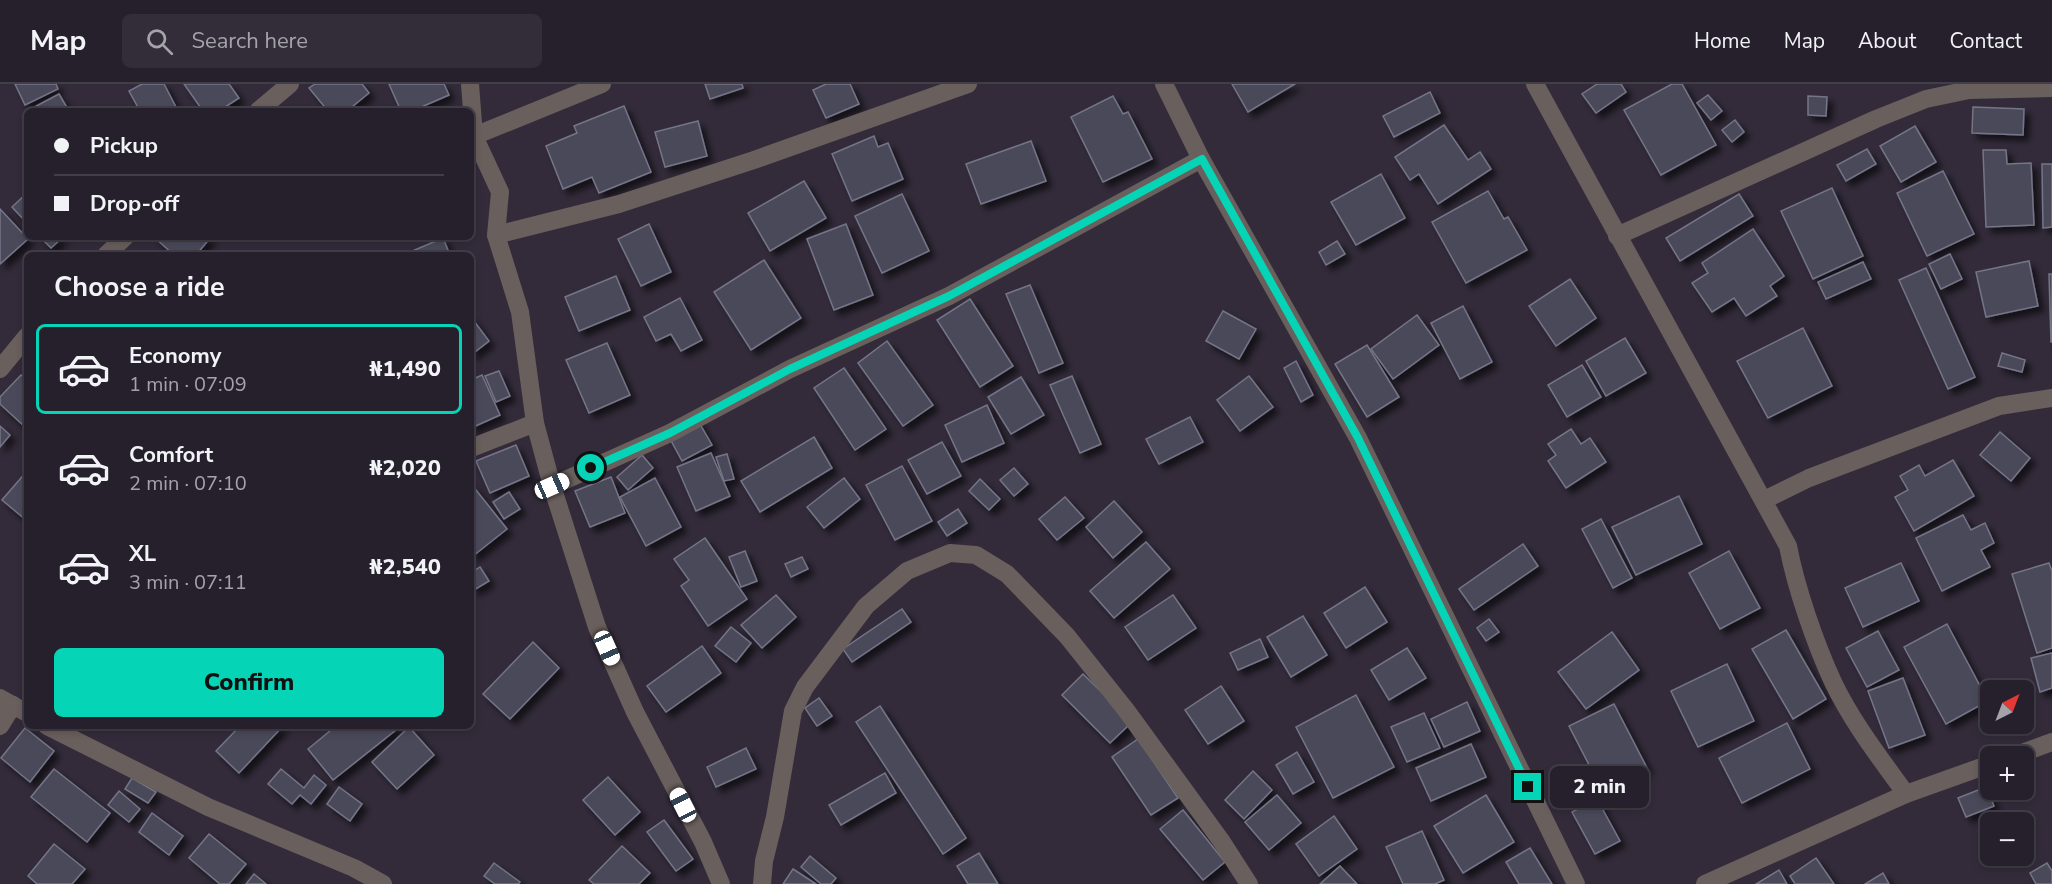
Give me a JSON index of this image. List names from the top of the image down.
{
  "north": "top right",
  "page": {
    "header": "Map",
    "search": "Search here",
    "nav": [
      "Home",
      "Map",
      "About",
      "Contact"
    ],
    "banner": ["Pickup", "Drop-off"],
    "heading": "Choose a ride",
    "list": [
      {
        "name": "Economy",
        "note": "1 min · 07:09",
        "value": "₦1,490"
      },
      {
        "name": "Comfort",
        "note": "2 min · 07:10",
        "value": "₦2,020"
      },
      {
        "name": "XL",
        "note": "3 min · 07:11",
        "value": "₦2,540"
      }
    ],
    "buttons": "Confirm",
    "map_buttons": ["+", "−"],
    "bubble": "2 min"
  }
}
